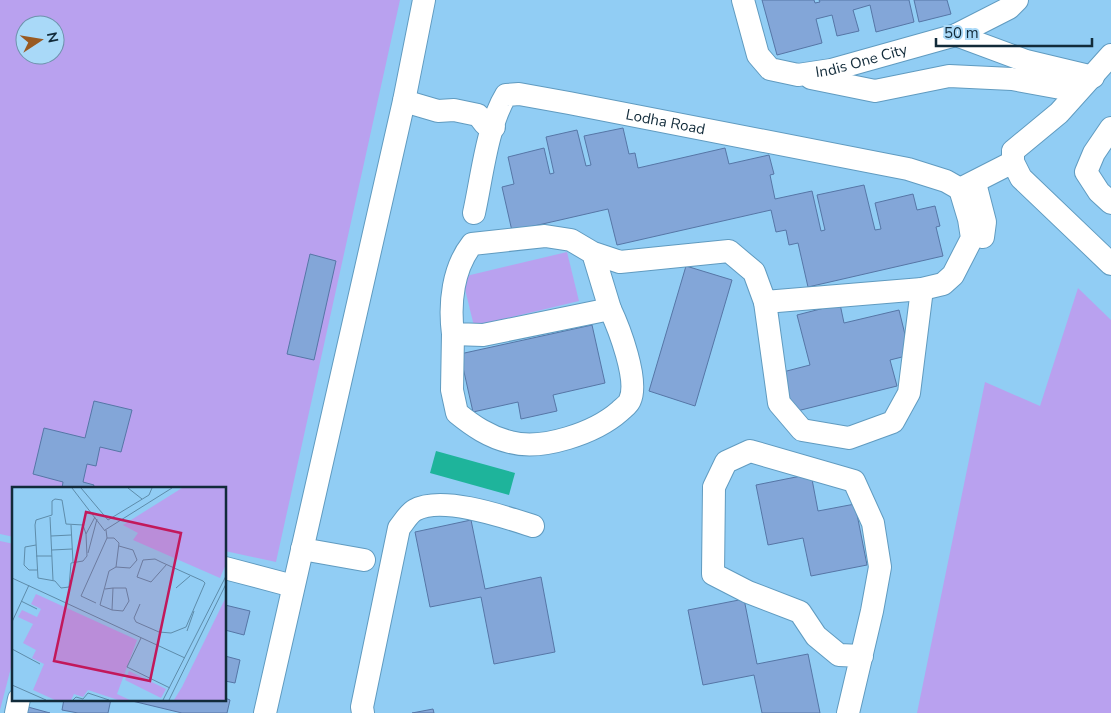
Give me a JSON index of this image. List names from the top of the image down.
{
  "streets": {
    "street": ["Indis One City", "Lodha Road"]
  },
  "scale_bar": "50 m",
  "north": "right"
}
